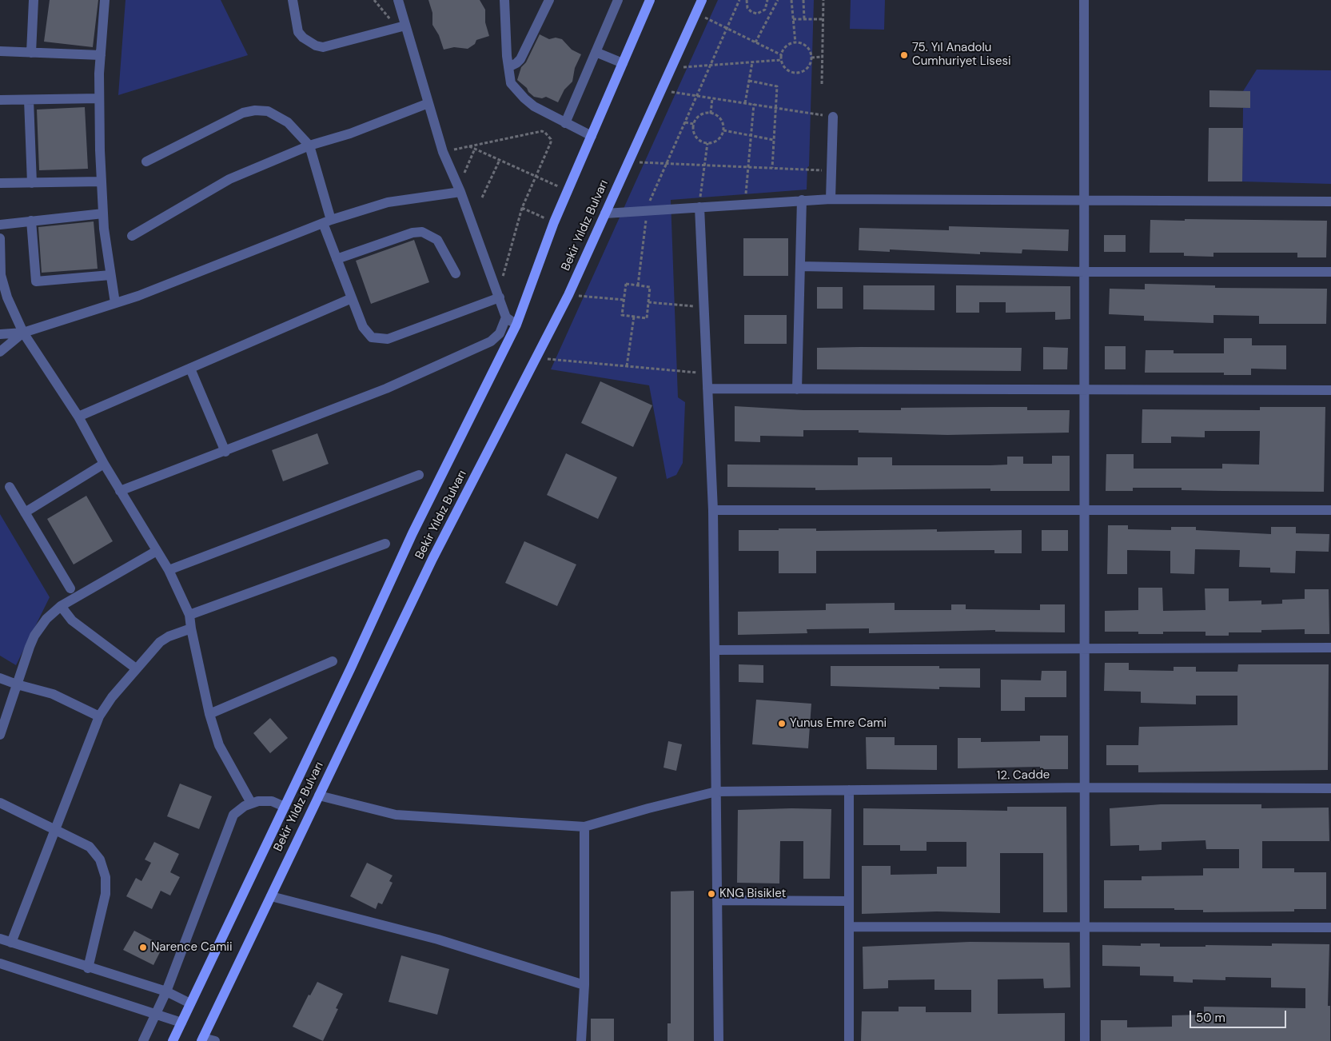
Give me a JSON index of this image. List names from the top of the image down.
{
  "streets": {
    "main road": ["Bekir Yıldız Bulvarı"],
    "street": ["12. Cadde"]
  },
  "crossings": [
    ["Bekir Yıldız Bulvarı", "12. Cadde"]
  ],
  "places": [
    "75. Yıl Anadolu Cumhuriyet Lisesi",
    "Yunus Emre Cami",
    "KNG Bisiklet",
    "Narence Camii"
  ],
  "scale_bar": "50 m"
}
